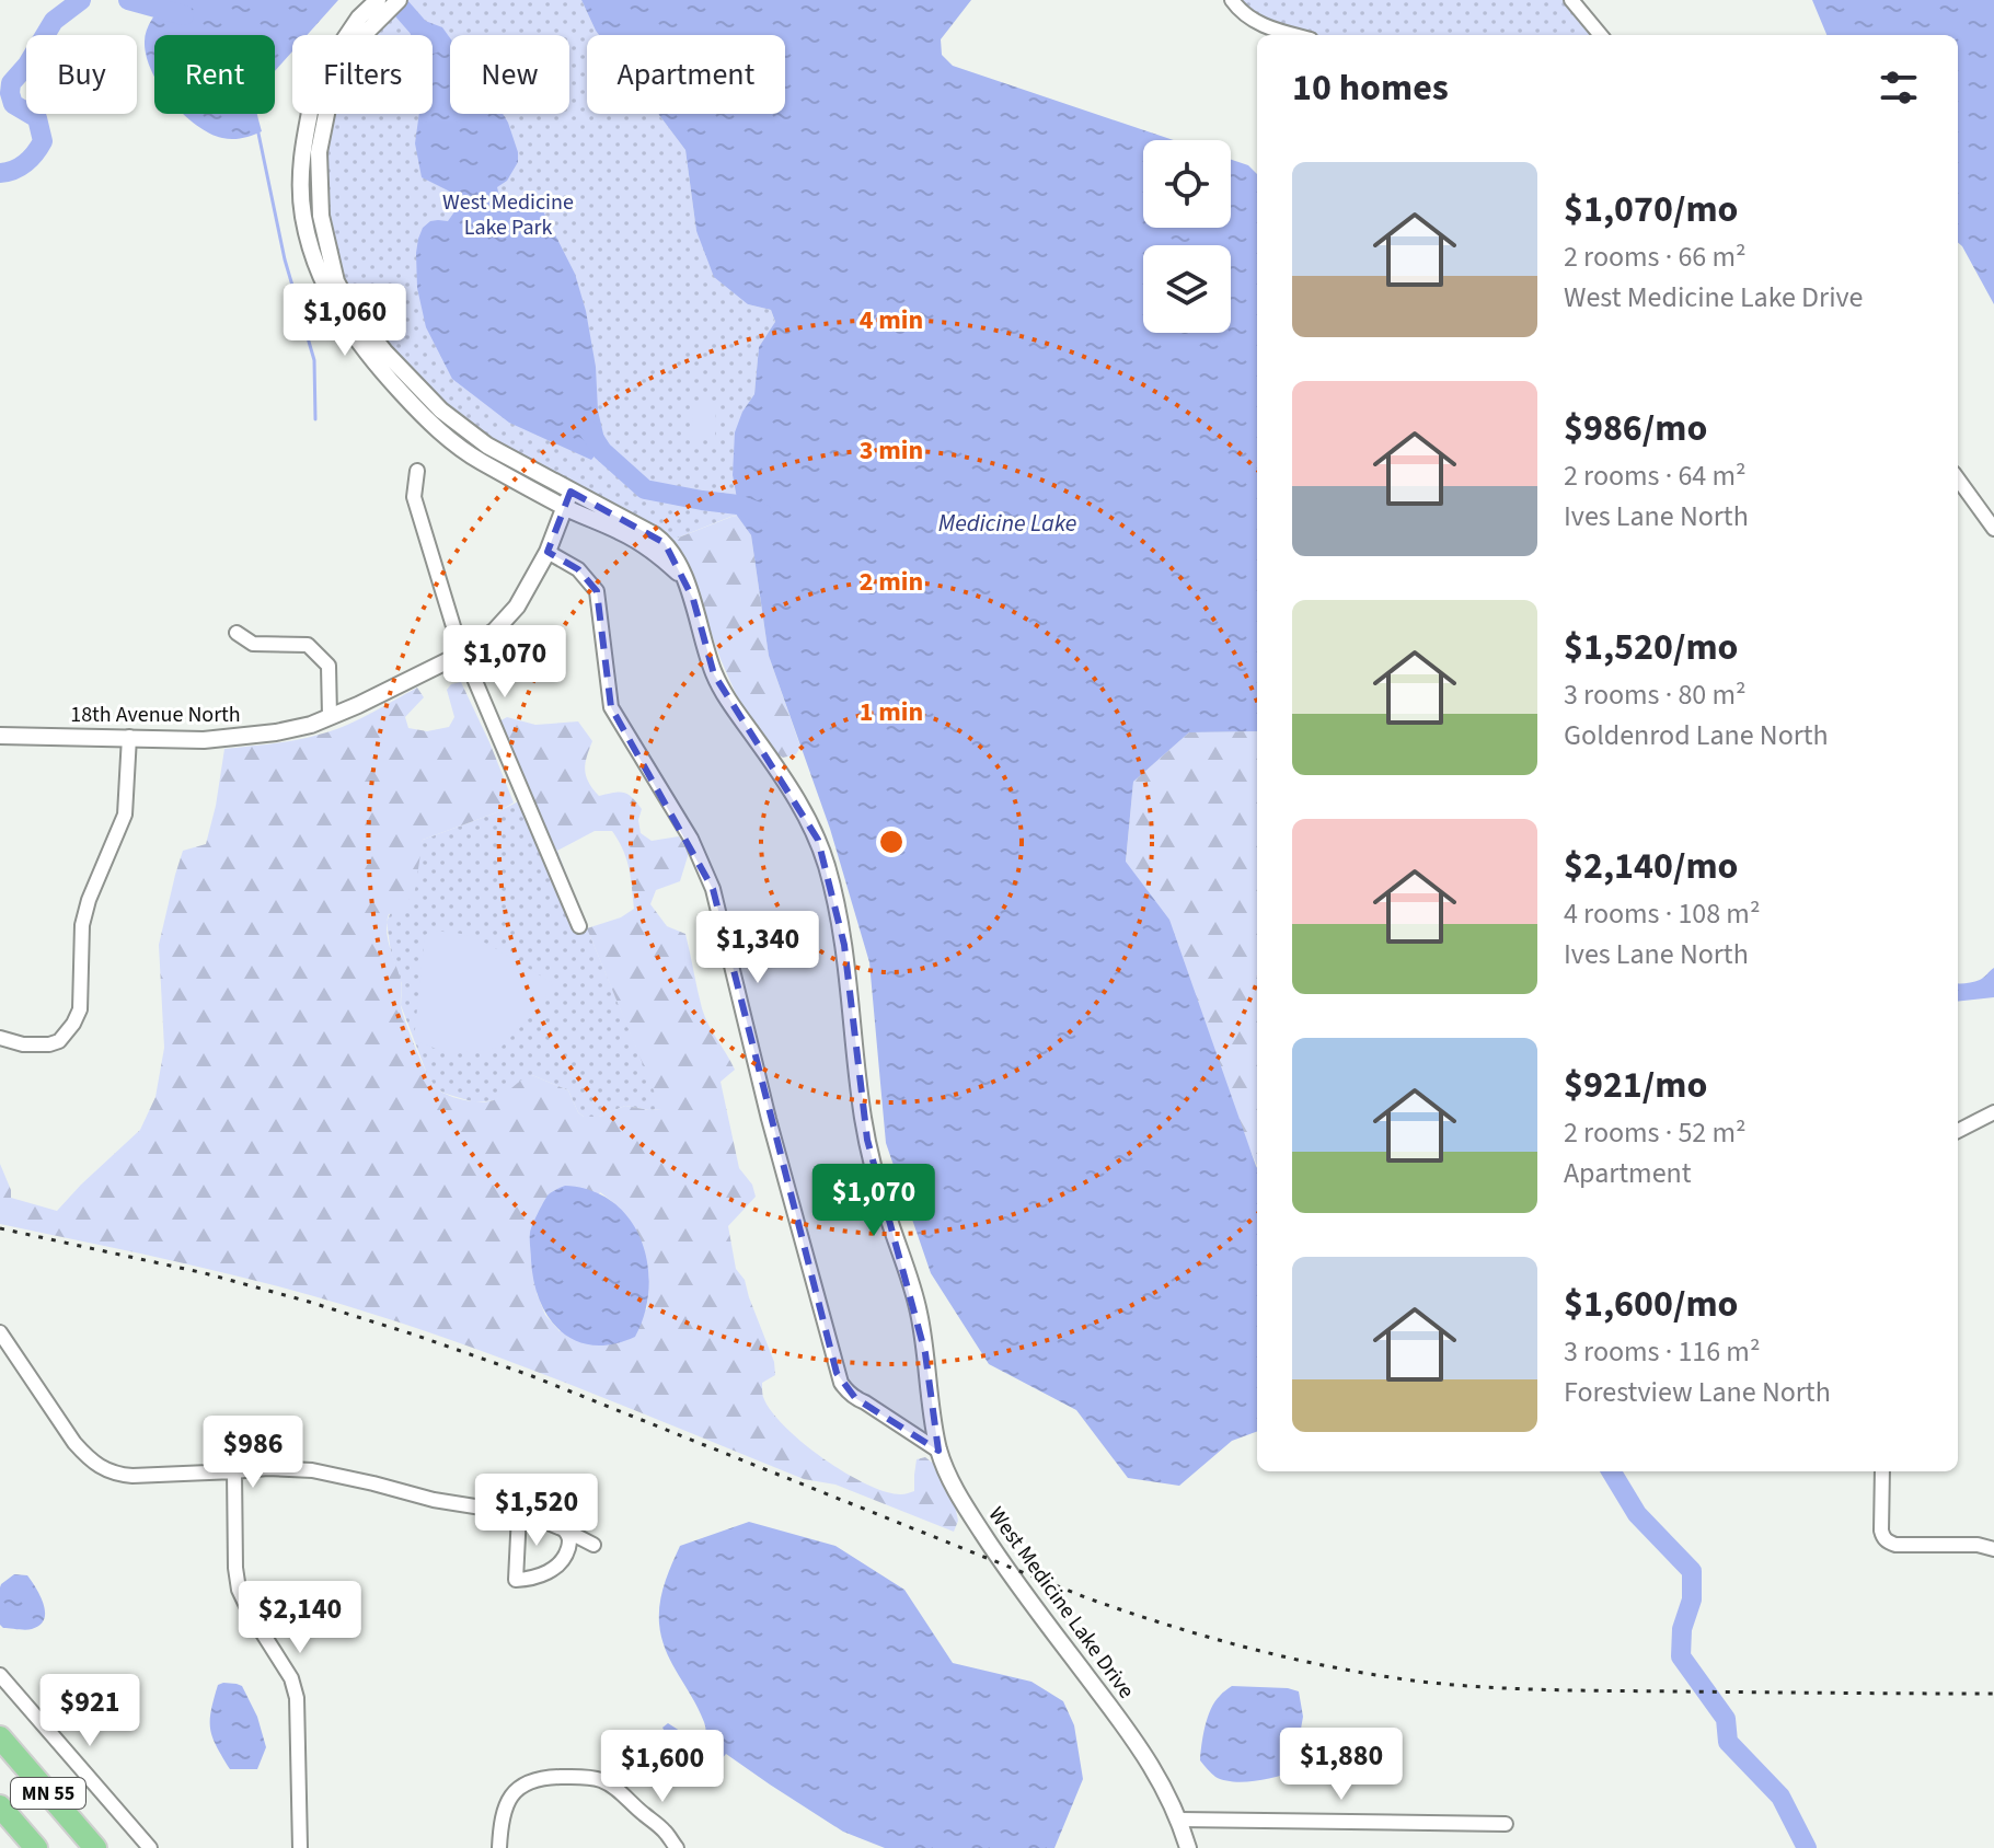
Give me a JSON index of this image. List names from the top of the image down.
{
  "streets": {
    "highway": ["MN 55"],
    "street": ["18th Avenue North", "West Medicine Lake Drive"]
  },
  "crossings": [
    ["18th Avenue North", "West Medicine Lake Drive"]
  ],
  "water": ["Medicine Lake"],
  "parks": ["West Medicine Lake Park"],
  "page": {
    "chip": [
      "Buy",
      "Rent",
      "Filters",
      "New",
      "Apartment"
    ],
    "heading": "10 homes",
    "list": [
      {
        "name": "$1,070/mo",
        "note": "2 rooms · 66 m² · West Medicine Lake Drive"
      },
      {
        "name": "$986/mo",
        "note": "2 rooms · 64 m² · Ives Lane North"
      },
      {
        "name": "$1,520/mo",
        "note": "3 rooms · 80 m² · Goldenrod Lane North"
      },
      {
        "name": "$2,140/mo",
        "note": "4 rooms · 108 m² · Ives Lane North"
      },
      {
        "name": "$921/mo",
        "note": "2 rooms · 52 m² · Apartment"
      },
      {
        "name": "$1,600/mo",
        "note": "3 rooms · 116 m² · Forestview Lane North"
      }
    ],
    "price": [
      "$1,060",
      "$1,070",
      "$1,340",
      "$1,070",
      "$986",
      "$1,520",
      "$2,140",
      "$921",
      "$1,880",
      "$1,600"
    ]
  },
  "rings": [
    "4 min",
    "3 min",
    "2 min",
    "1 min"
  ]
}
